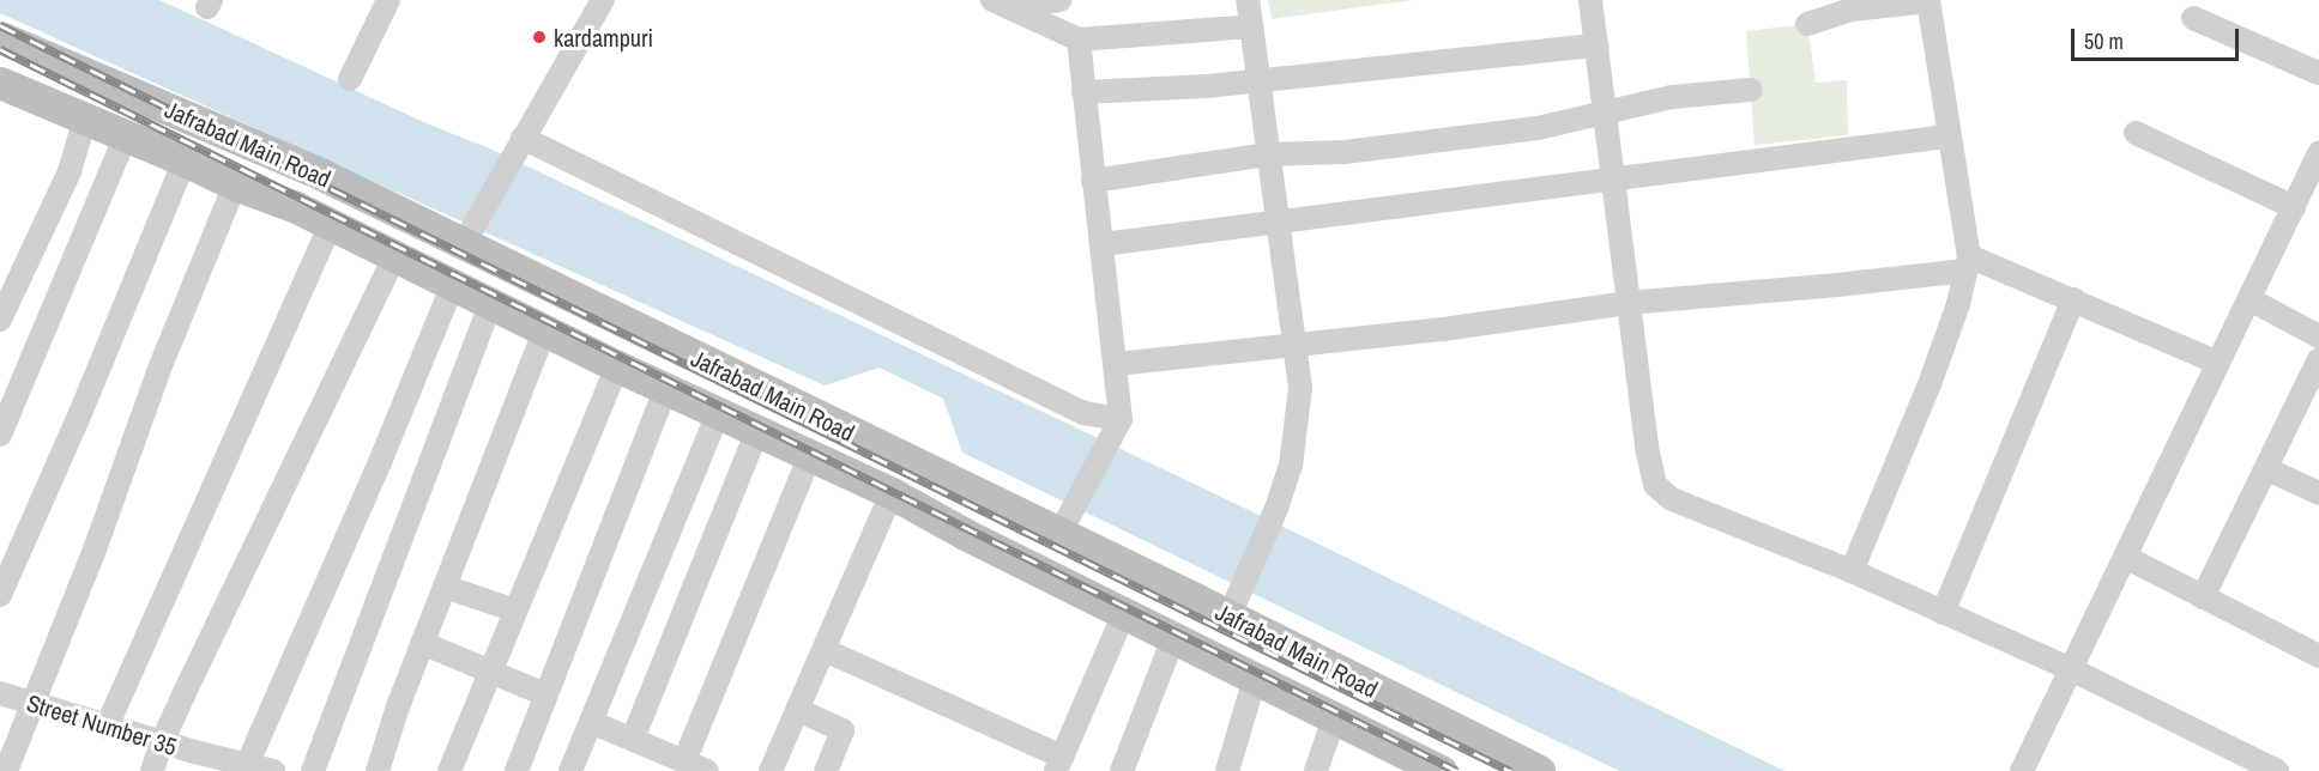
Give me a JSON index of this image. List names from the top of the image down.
{
  "streets": {
    "main road": ["Jafrabad Main Road"],
    "street": ["Street Number 35"]
  },
  "places": ["kardampuri"],
  "scale_bar": "50 m"
}
